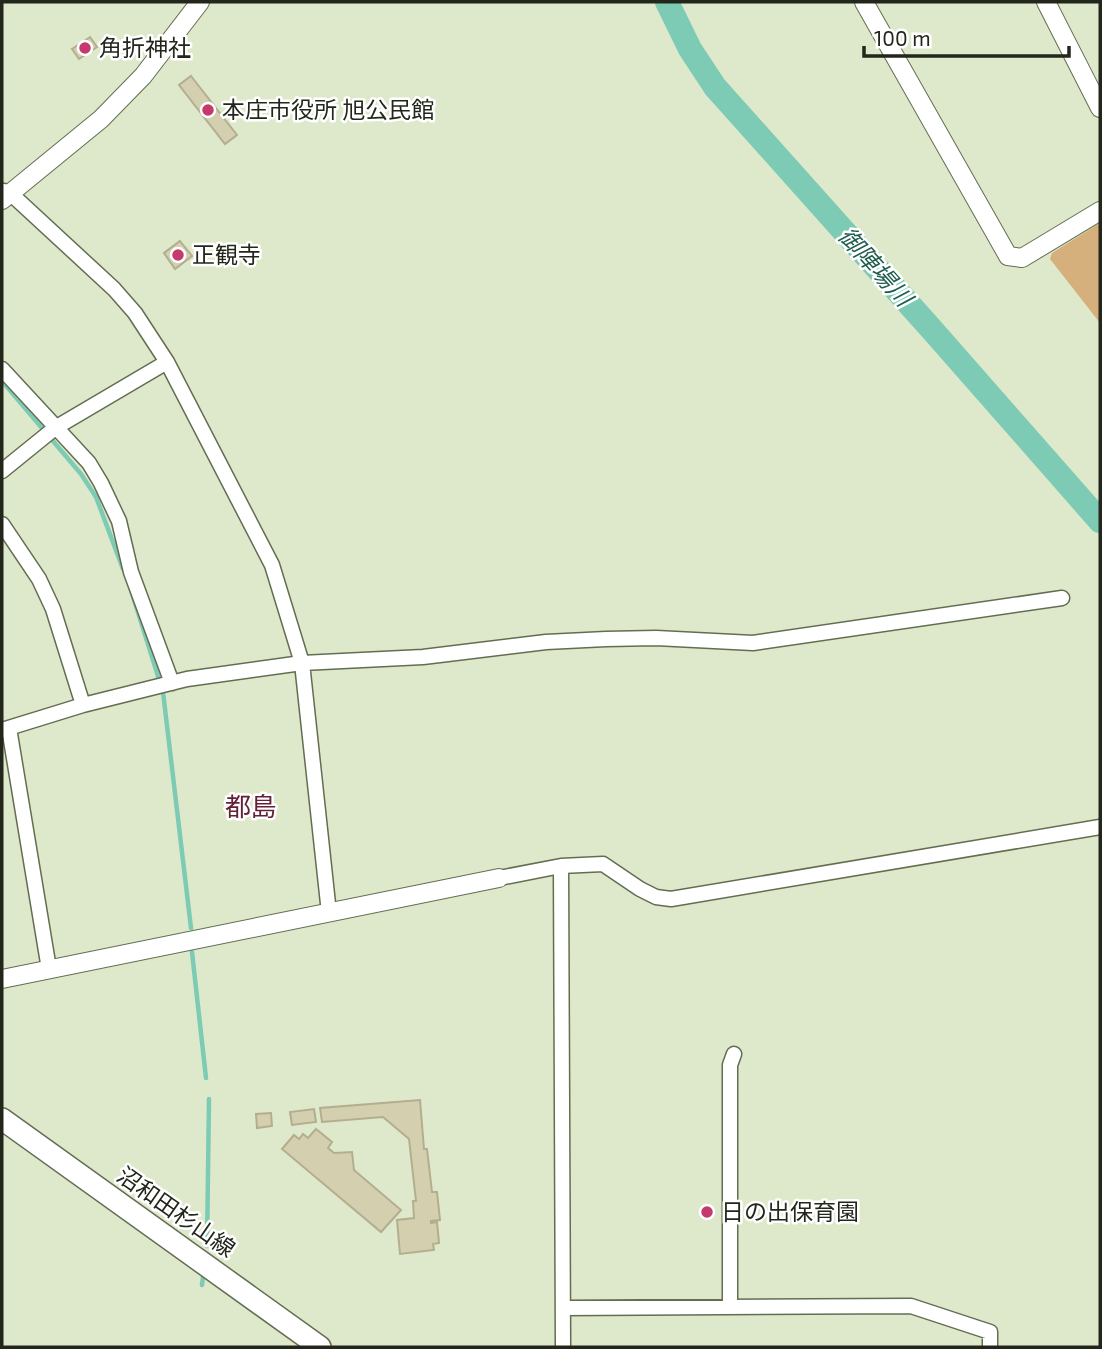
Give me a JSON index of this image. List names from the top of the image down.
{
  "streets": {
    "main road": ["沼和田杉山線"]
  },
  "districts": ["都島"],
  "water": ["御陣場川"],
  "places": [
    "角折神社",
    "本庄市役所 旭公民館",
    "正観寺",
    "日の出保育園"
  ],
  "scale_bar": "100 m"
}
